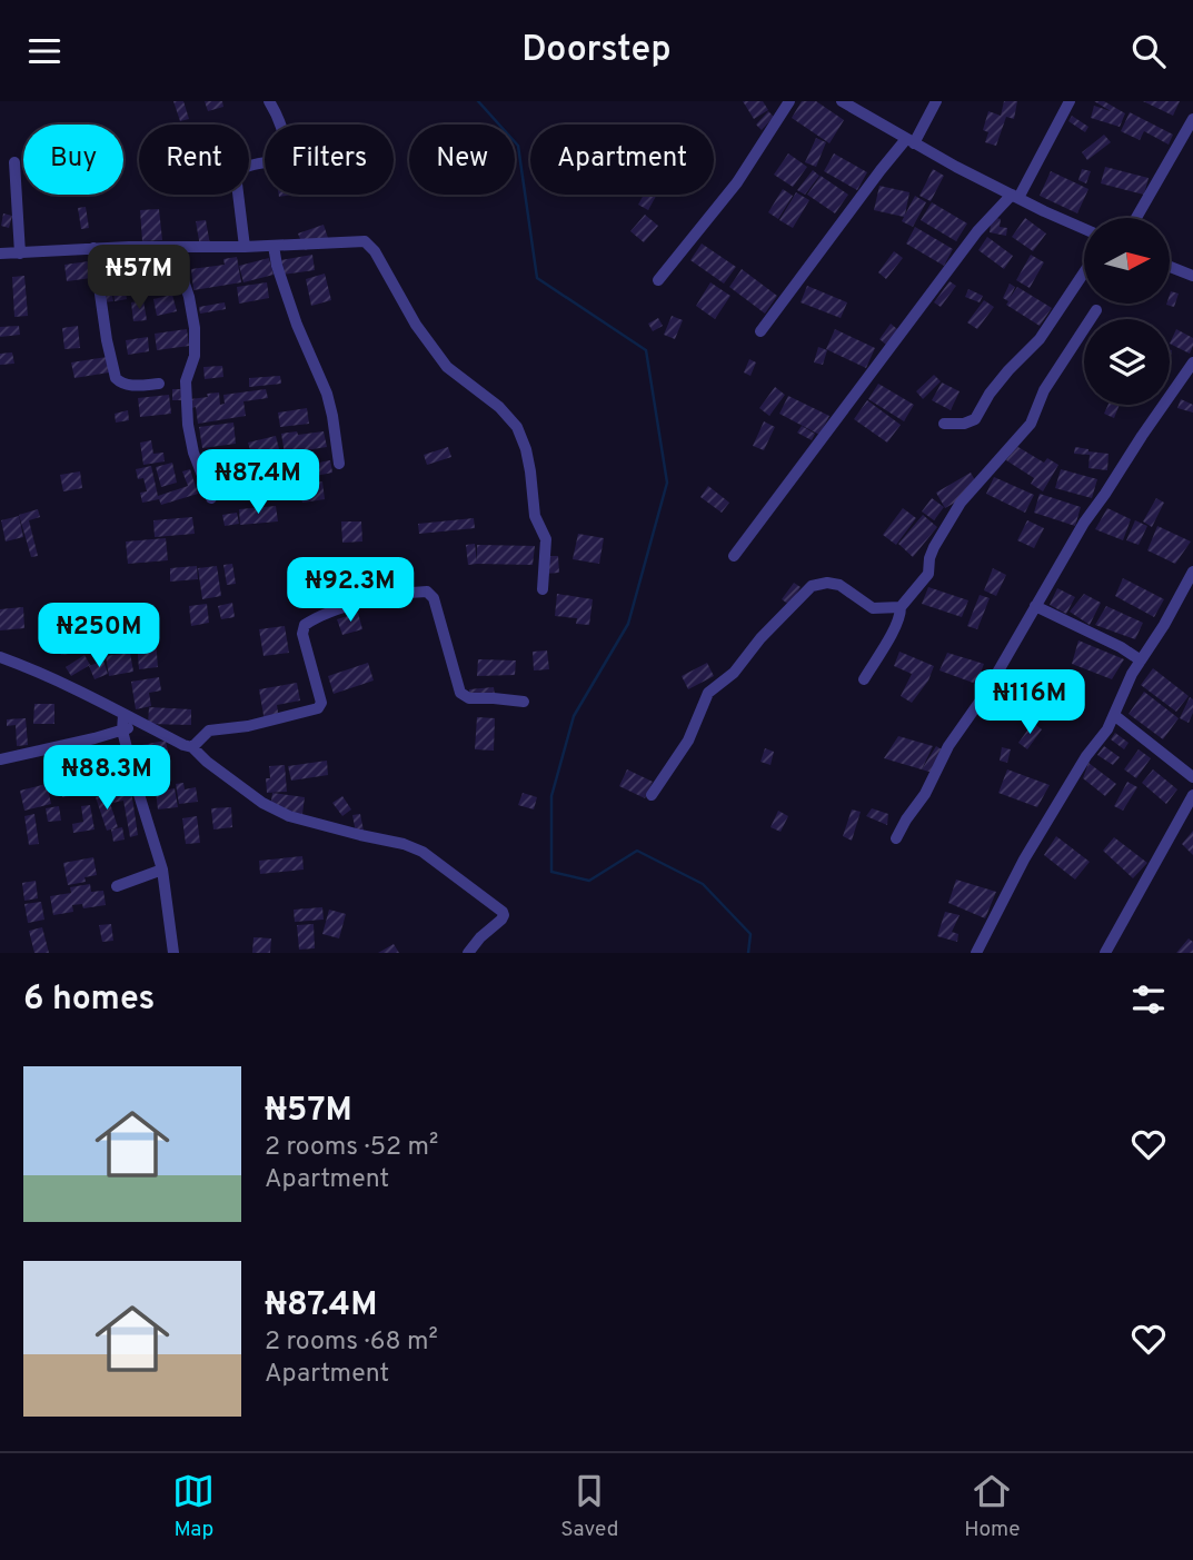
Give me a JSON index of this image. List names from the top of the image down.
{
  "north": "right",
  "page": {
    "header": "Doorstep",
    "chip": [
      "Buy",
      "Rent",
      "Filters",
      "New",
      "Apartment"
    ],
    "price": [
      "₦57M",
      "₦87.4M",
      "₦92.3M",
      "₦250M",
      "₦116M",
      "₦88.3M"
    ],
    "heading": "6 homes",
    "list": [
      {
        "name": "₦57M",
        "note": "2 rooms · 52 m² · Apartment"
      },
      {
        "name": "₦87.4M",
        "note": "2 rooms · 68 m² · Apartment"
      }
    ],
    "tabs": ["Map", "Saved", "Home"]
  }
}
